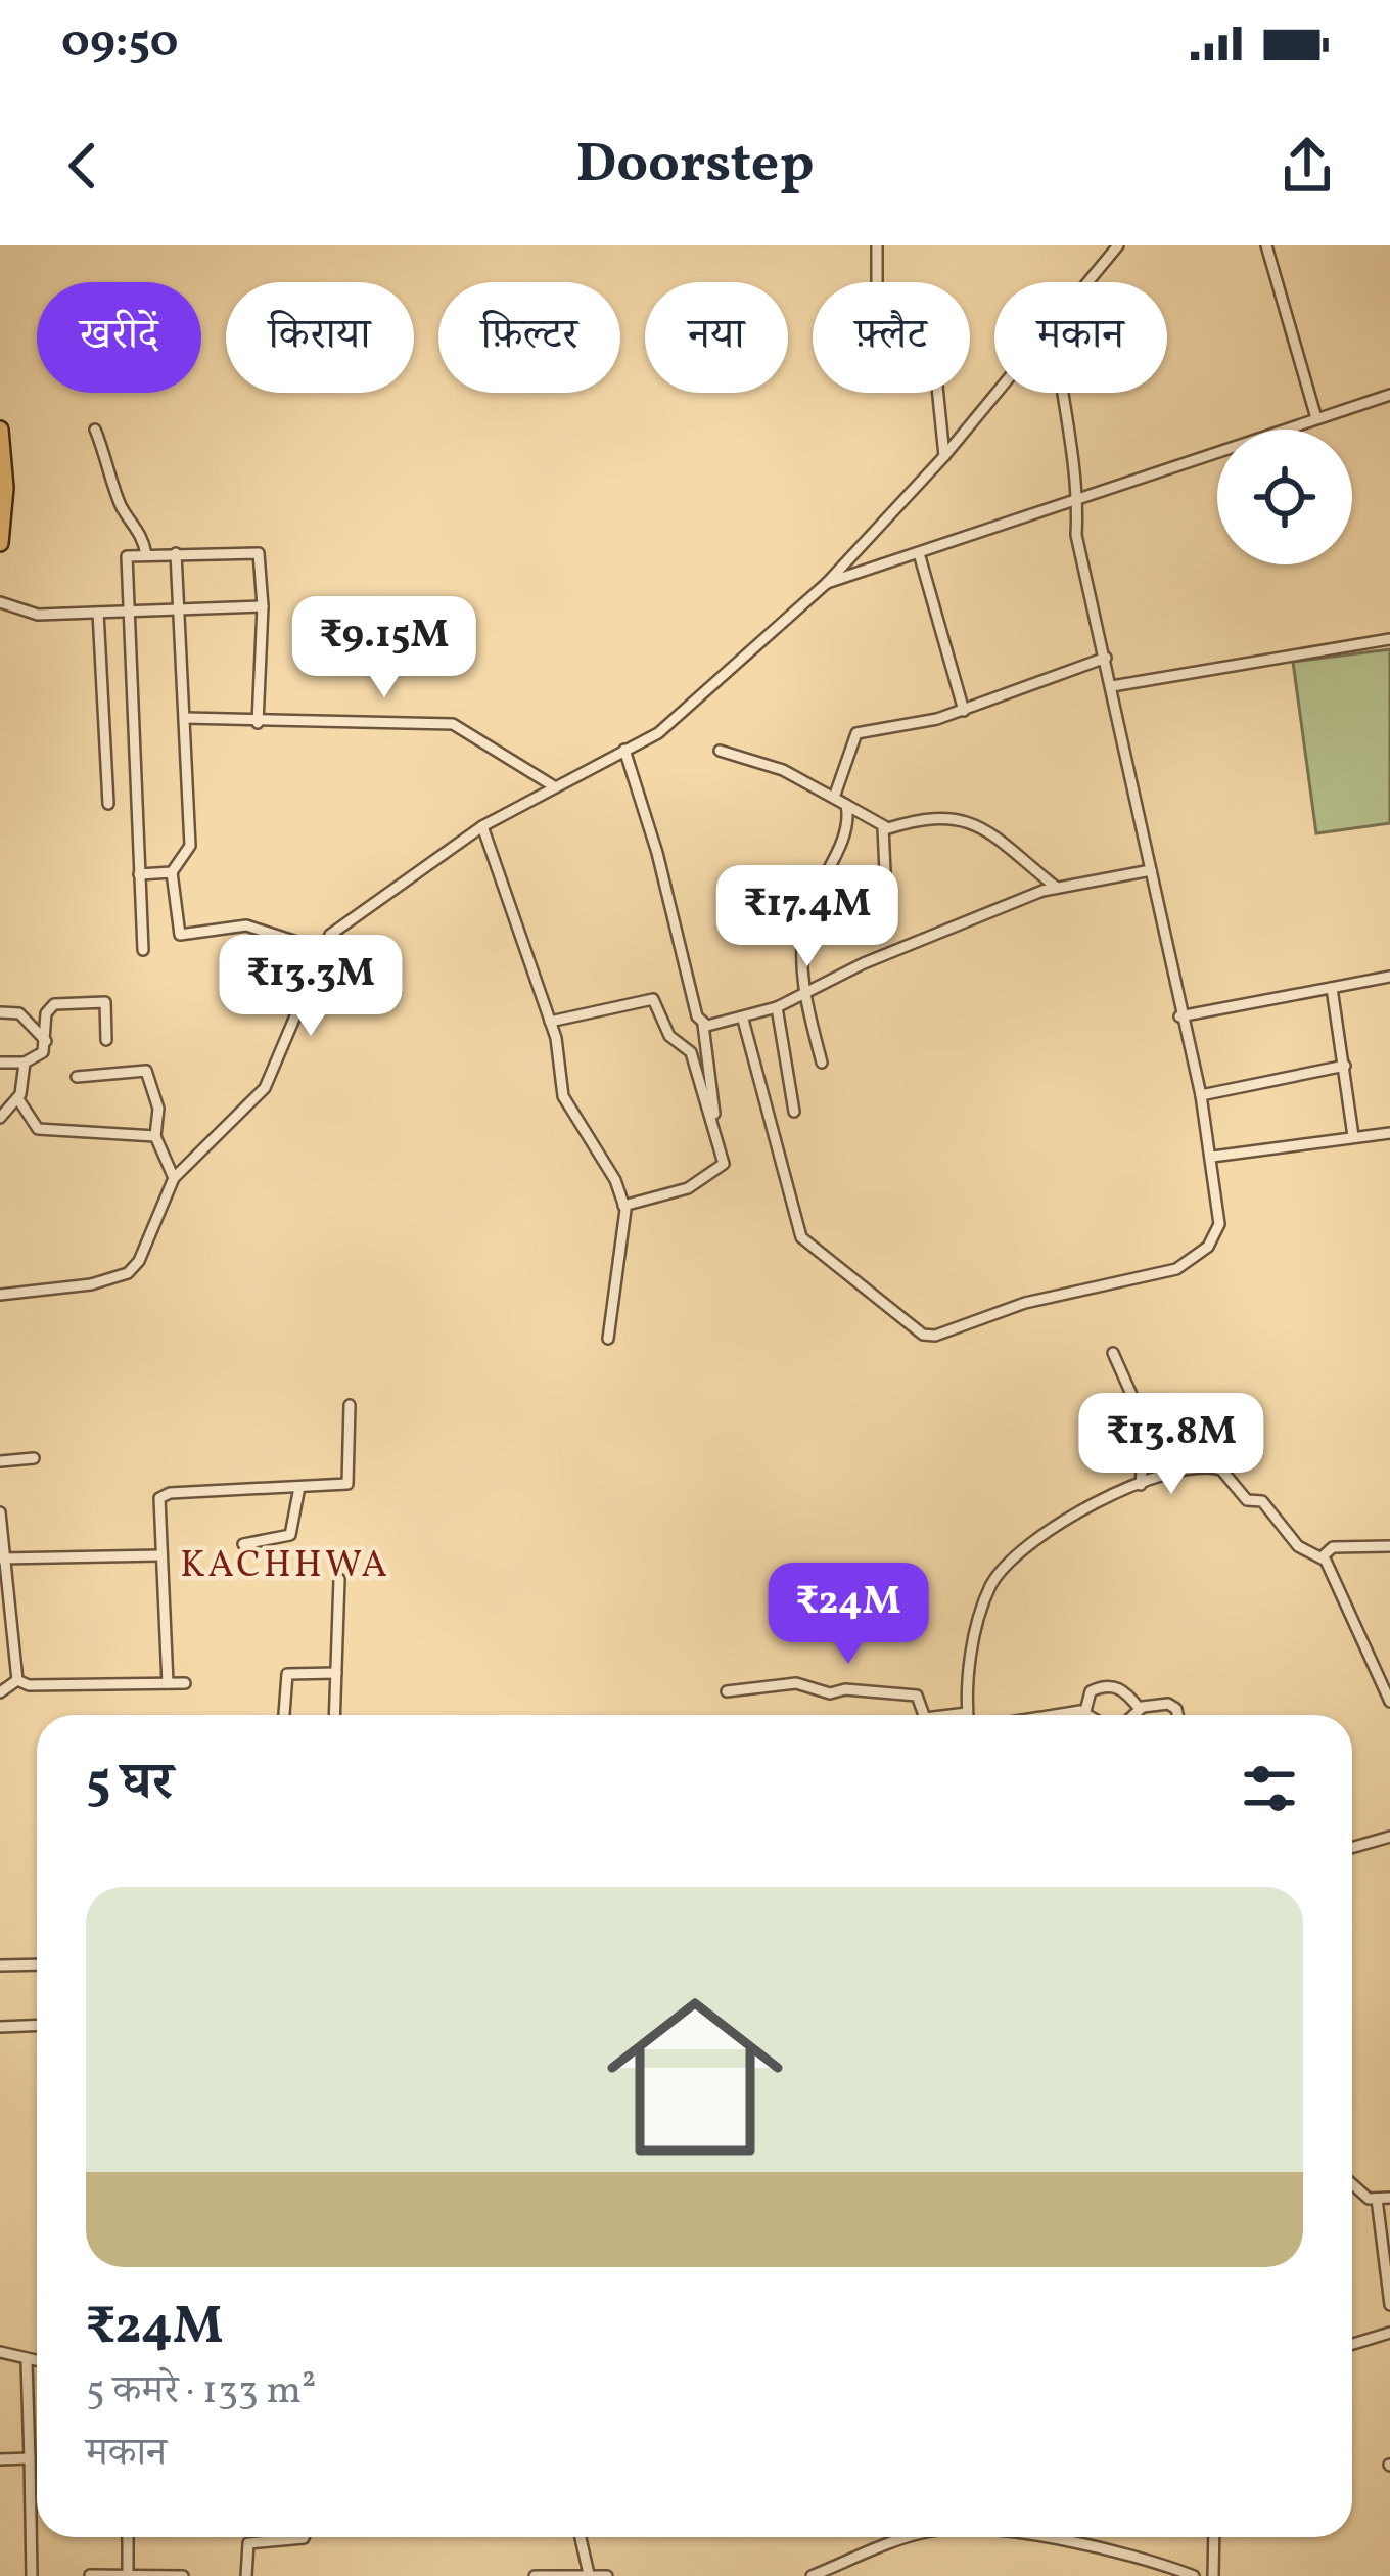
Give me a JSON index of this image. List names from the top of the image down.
{
  "districts": ["KACHHWA"],
  "page": {
    "status": "09:50",
    "header": "Doorstep",
    "chip": [
      "खरीदें",
      "किराया",
      "फ़िल्टर",
      "नया",
      "फ़्लैट",
      "मकान"
    ],
    "price": [
      "₹9.15M",
      "₹17.4M",
      "₹13.3M",
      "₹13.8M",
      "₹24M"
    ],
    "heading": "5 घर",
    "list": [
      {
        "name": "₹24M",
        "note": "5 कमरे · 133 m² · मकान"
      }
    ]
  }
}
